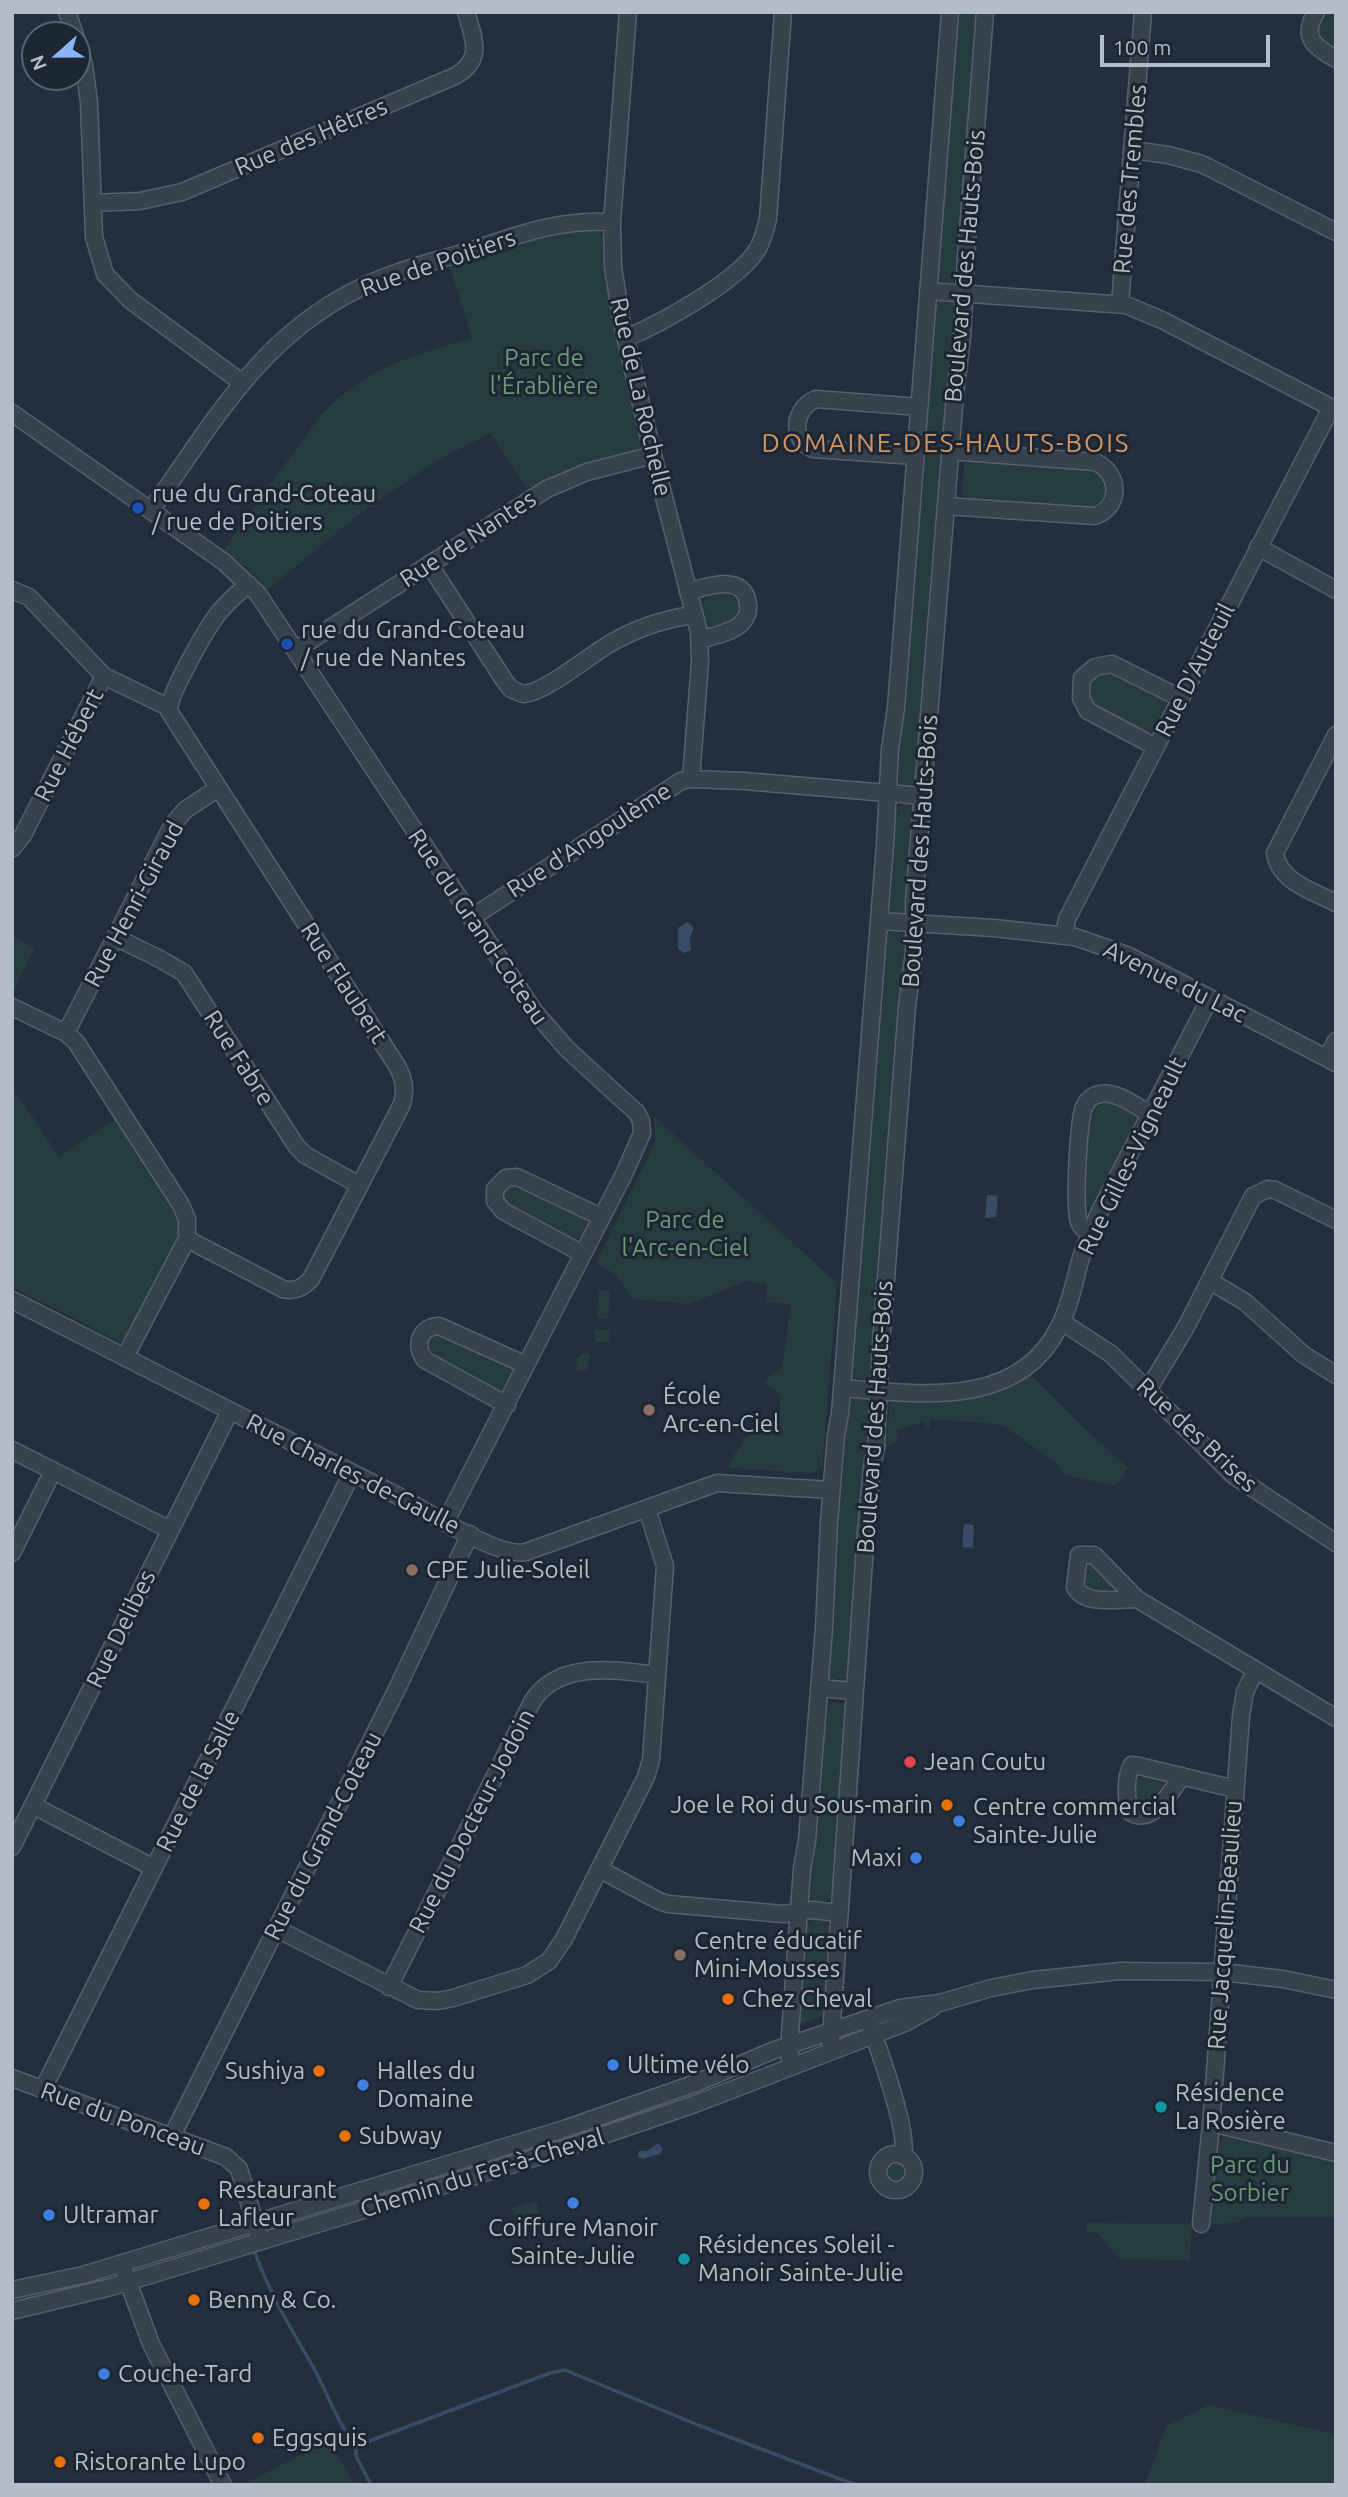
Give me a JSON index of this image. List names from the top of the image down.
{
  "streets": {
    "street": [
      "Rue des Hêtres",
      "Rue des Trembles",
      "Rue de Poitiers",
      "Boulevard des Hauts-Bois",
      "Rue de La Rochelle",
      "Rue de Nantes",
      "Rue D'Auteuil",
      "Rue Hébert",
      "Rue d'Angoulème",
      "Rue Henri-Giraud",
      "Rue du Grand-Coteau",
      "Avenue du Lac",
      "Rue Flaubert",
      "Rue Fabre",
      "Rue Gilles-Vigneault",
      "Rue des Brises",
      "Rue Charles-de-Gaulle",
      "Rue Delibes",
      "Rue de la Salle",
      "Rue du Docteur-Jodoin",
      "Rue Jacquelin-Beaulieu",
      "Rue du Ponceau",
      "Chemin du Fer-à-Cheval"
    ]
  },
  "crossings": [
    ["Rue de Poitiers", "Rue de La Rochelle"],
    ["Rue de Poitiers", "Rue du Grand-Coteau"],
    ["Boulevard des Hauts-Bois", "Rue d'Angoulème"],
    ["Boulevard des Hauts-Bois", "Avenue du Lac"],
    ["Boulevard des Hauts-Bois", "Rue Gilles-Vigneault"],
    ["Boulevard des Hauts-Bois", "Rue Charles-de-Gaulle"],
    ["Boulevard des Hauts-Bois", "Chemin du Fer-à-Cheval"],
    ["Rue de La Rochelle", "Rue de Nantes"],
    ["Rue de La Rochelle", "Rue d'Angoulème"],
    ["Rue de Nantes", "Rue du Grand-Coteau"],
    ["Rue D'Auteuil", "Avenue du Lac"],
    ["Rue Hébert", "Rue Flaubert"],
    ["Rue d'Angoulème", "Rue du Grand-Coteau"],
    ["Rue Henri-Giraud", "Rue Flaubert"],
    ["Rue Henri-Giraud", "Rue Fabre"],
    ["Rue du Grand-Coteau", "Rue Charles-de-Gaulle"],
    ["Rue du Grand-Coteau", "Rue du Ponceau"],
    ["Avenue du Lac", "Rue Gilles-Vigneault"],
    ["Rue Flaubert", "Rue Fabre"],
    ["Rue Gilles-Vigneault", "Rue des Brises"],
    ["Rue Charles-de-Gaulle", "Rue Delibes"],
    ["Rue Charles-de-Gaulle", "Rue de la Salle"],
    ["Rue de la Salle", "Rue du Ponceau"],
    ["Rue Jacquelin-Beaulieu", "Chemin du Fer-à-Cheval"],
    ["Rue du Ponceau", "Chemin du Fer-à-Cheval"]
  ],
  "districts": ["DOMAINE-DES-HAUTS-BOIS"],
  "parks": ["Parc de l'Érablière", "Parc de l'Arc-en-Ciel", "Parc du Sorbier"],
  "places": [
    "rue du Grand-Coteau / rue de Poitiers",
    "rue du Grand-Coteau / rue de Nantes",
    "École Arc-en-Ciel",
    "CPE Julie-Soleil",
    "Jean Coutu",
    "Joe le Roi du Sous-marin",
    "Centre commercial Sainte-Julie",
    "Maxi",
    "Centre éducatif Mini-Mousses",
    "Chez Cheval",
    "Ultime vélo",
    "Sushiya",
    "Halles du Domaine",
    "Résidence La Rosière",
    "Subway",
    "Coiffure Manoir Sainte-Julie",
    "Restaurant Lafleur",
    "Ultramar",
    "Résidences Soleil - Manoir Sainte-Julie",
    "Benny & Co.",
    "Couche-Tard",
    "Eggsquis",
    "Ristorante Lupo"
  ],
  "scale_bar": "100 m",
  "north": "left"
}
